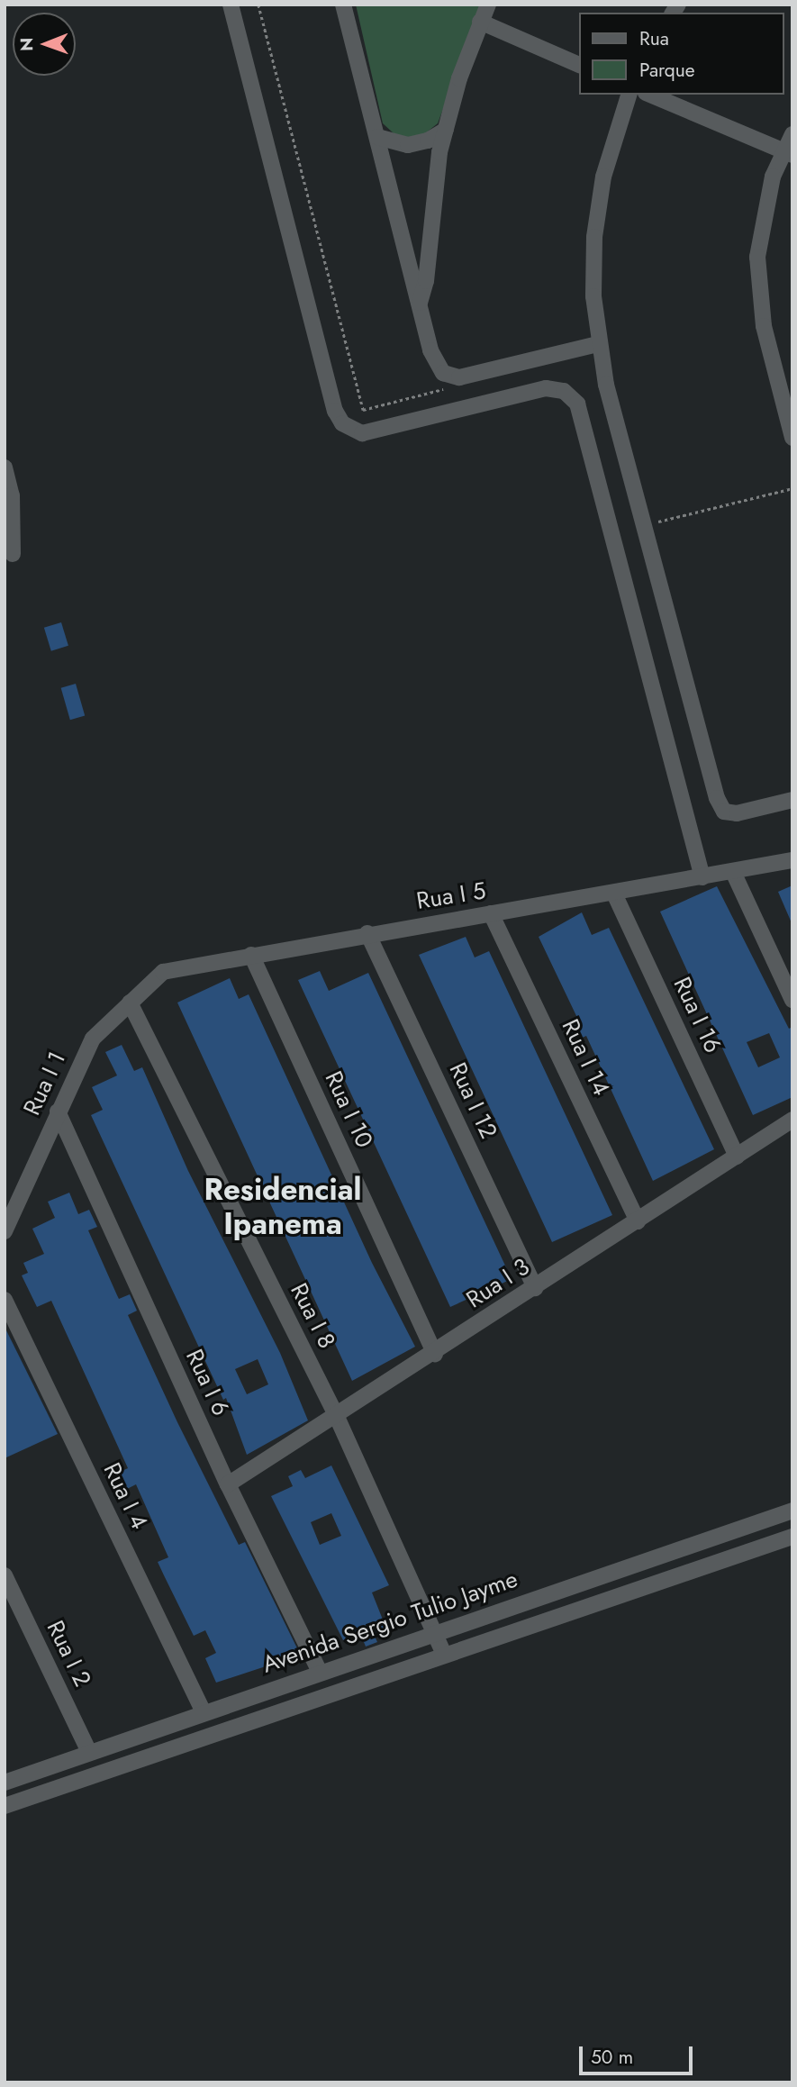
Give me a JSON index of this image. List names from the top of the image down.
{
  "streets": {
    "street": [
      "Rua I 5",
      "Rua I 16",
      "Rua I 14",
      "Rua I 1",
      "Rua I 12",
      "Rua I 10",
      "Rua I 3",
      "Rua I 8",
      "Rua I 6",
      "Rua I 4",
      "Avenida Sergio Tulio Jayme",
      "Rua I 2"
    ]
  },
  "crossings": [
    ["Rua I 5", "Rua I 16"],
    ["Rua I 5", "Rua I 14"],
    ["Rua I 5", "Rua I 1"],
    ["Rua I 5", "Rua I 12"],
    ["Rua I 5", "Rua I 10"],
    ["Rua I 5", "Rua I 8"],
    ["Rua I 16", "Rua I 3"],
    ["Rua I 14", "Rua I 3"],
    ["Rua I 1", "Rua I 8"],
    ["Rua I 1", "Rua I 6"],
    ["Rua I 12", "Rua I 3"],
    ["Rua I 10", "Rua I 3"],
    ["Rua I 3", "Rua I 8"],
    ["Rua I 3", "Rua I 6"],
    ["Rua I 8", "Avenida Sergio Tulio Jayme"],
    ["Rua I 6", "Avenida Sergio Tulio Jayme"],
    ["Rua I 4", "Avenida Sergio Tulio Jayme"],
    ["Avenida Sergio Tulio Jayme", "Rua I 2"]
  ],
  "districts": ["Residencial Ipanema"],
  "legend": ["Rua", "Parque"],
  "scale_bar": "50 m",
  "north": "left"
}
